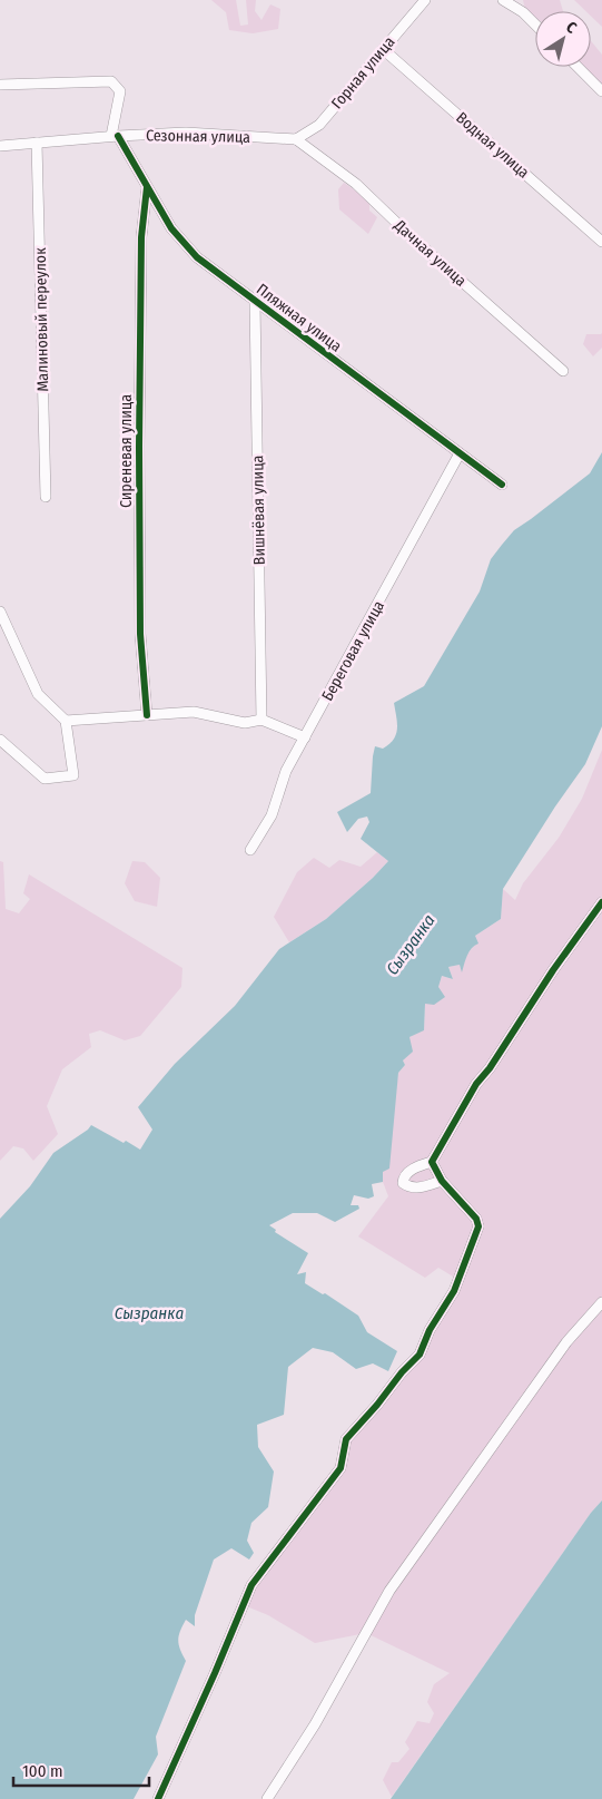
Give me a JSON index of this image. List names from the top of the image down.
{
  "streets": {
    "street": [
      "Горная улица",
      "Сезонная улица",
      "Водная улица",
      "Дачная улица",
      "Пляжная улица",
      "Малиновый переулок",
      "Сиреневая улица",
      "Вишнёвая улица",
      "Береговая улица"
    ]
  },
  "crossings": [
    ["Горная улица", "Сезонная улица"],
    ["Горная улица", "Водная улица"],
    ["Горная улица", "Дачная улица"],
    ["Сезонная улица", "Дачная улица"],
    ["Сезонная улица", "Пляжная улица"],
    ["Сезонная улица", "Малиновый переулок"],
    ["Пляжная улица", "Сиреневая улица"],
    ["Пляжная улица", "Вишнёвая улица"],
    ["Пляжная улица", "Береговая улица"]
  ],
  "water": ["Сызранка"],
  "scale_bar": "100 m",
  "north": "top right"
}
